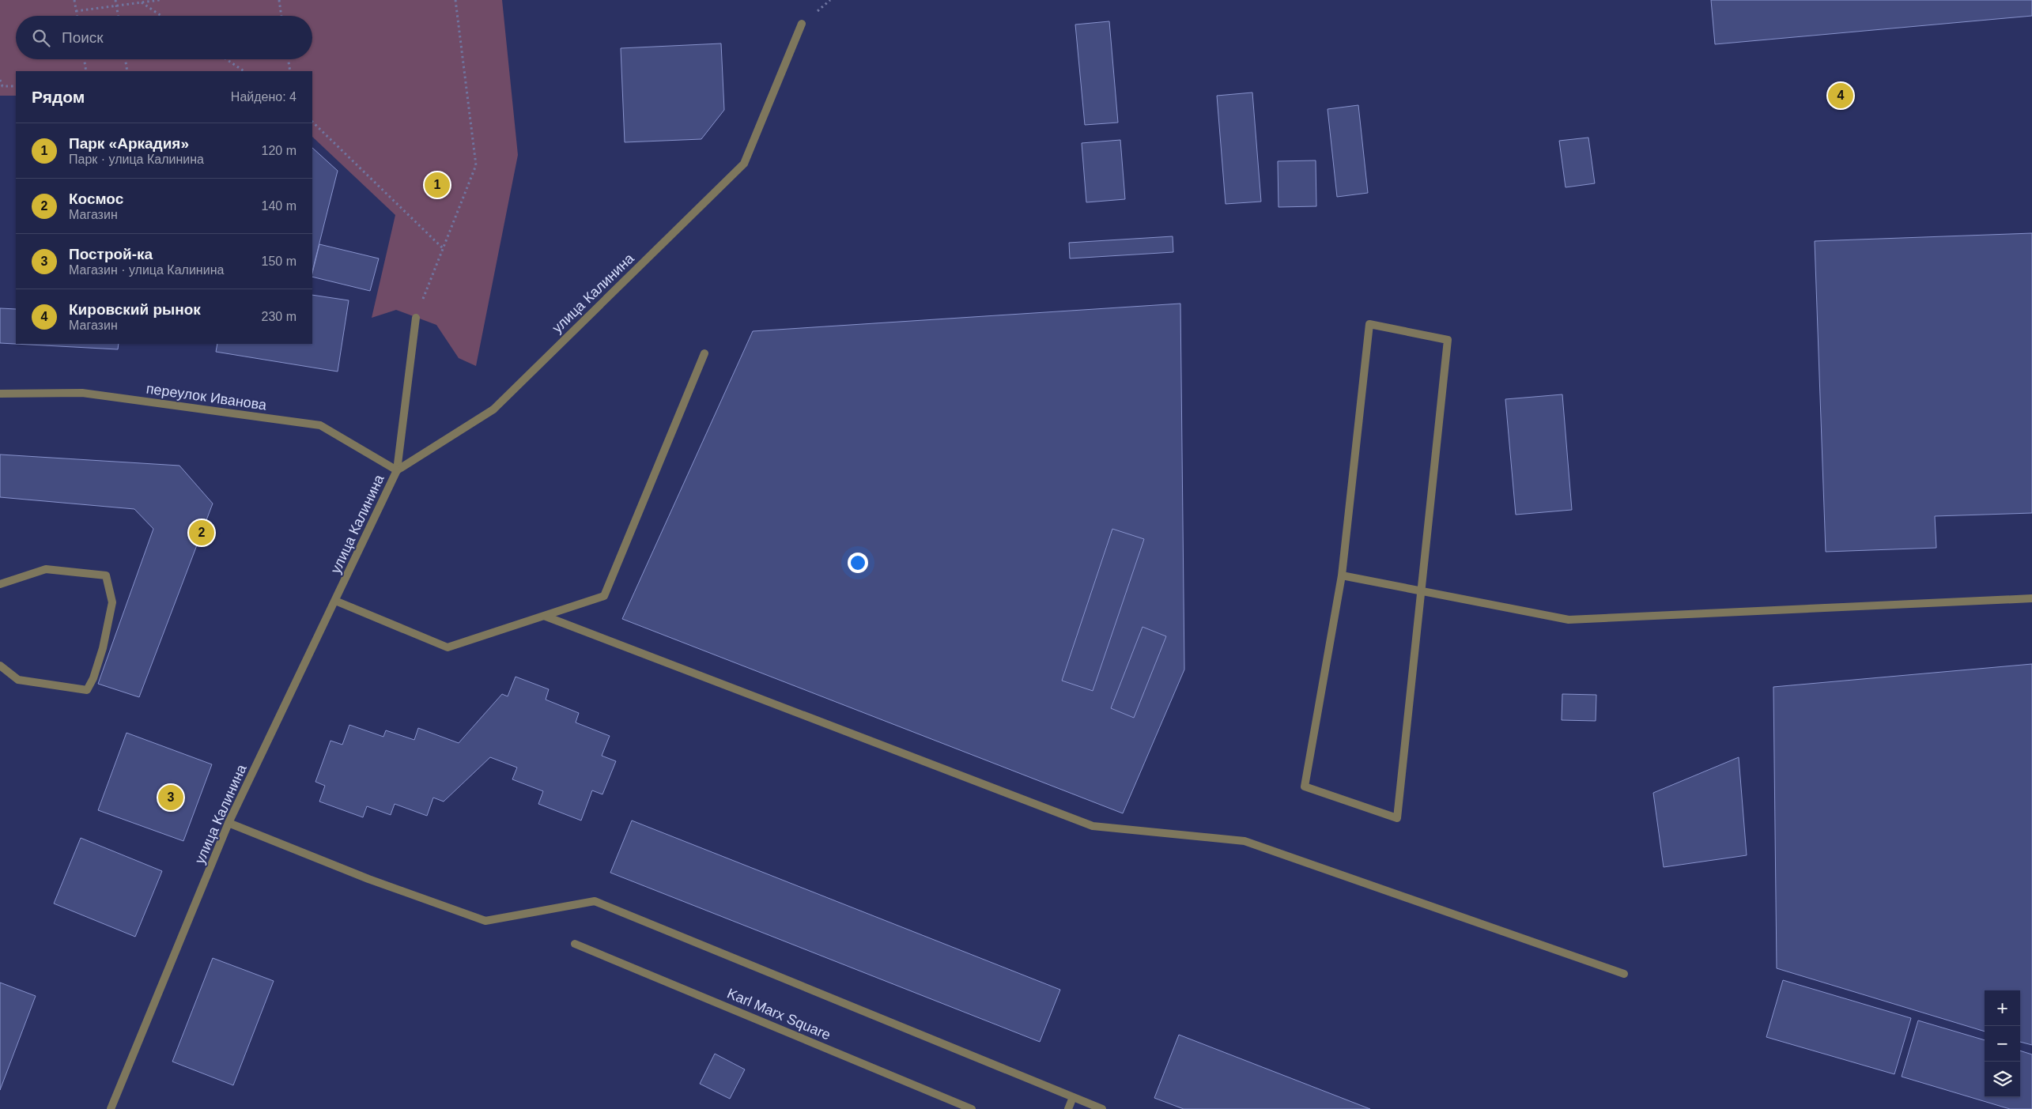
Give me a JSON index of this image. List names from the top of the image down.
{
  "streets": {
    "street": ["улица Калинина", "переулок Иванова", "Karl Marx Square"]
  },
  "crossings": [
    ["улица Калинина", "переулок Иванова"]
  ],
  "page": {
    "search": "Поиск",
    "heading": ["Рядом", "Найдено: 4"],
    "pins": [
      "4",
      "1",
      "2",
      "3"
    ],
    "list": [
      {
        "mark": "1",
        "name": "Парк «Аркадия»",
        "note": "Парк · улица Калинина",
        "value": "120 m"
      },
      {
        "mark": "2",
        "name": "Космос",
        "note": "Магазин",
        "value": "140 m"
      },
      {
        "mark": "3",
        "name": "Построй-ка",
        "note": "Магазин · улица Калинина",
        "value": "150 m"
      },
      {
        "mark": "4",
        "name": "Кировский рынок",
        "note": "Магазин",
        "value": "230 m"
      }
    ],
    "map_buttons": ["+", "−"]
  }
}
